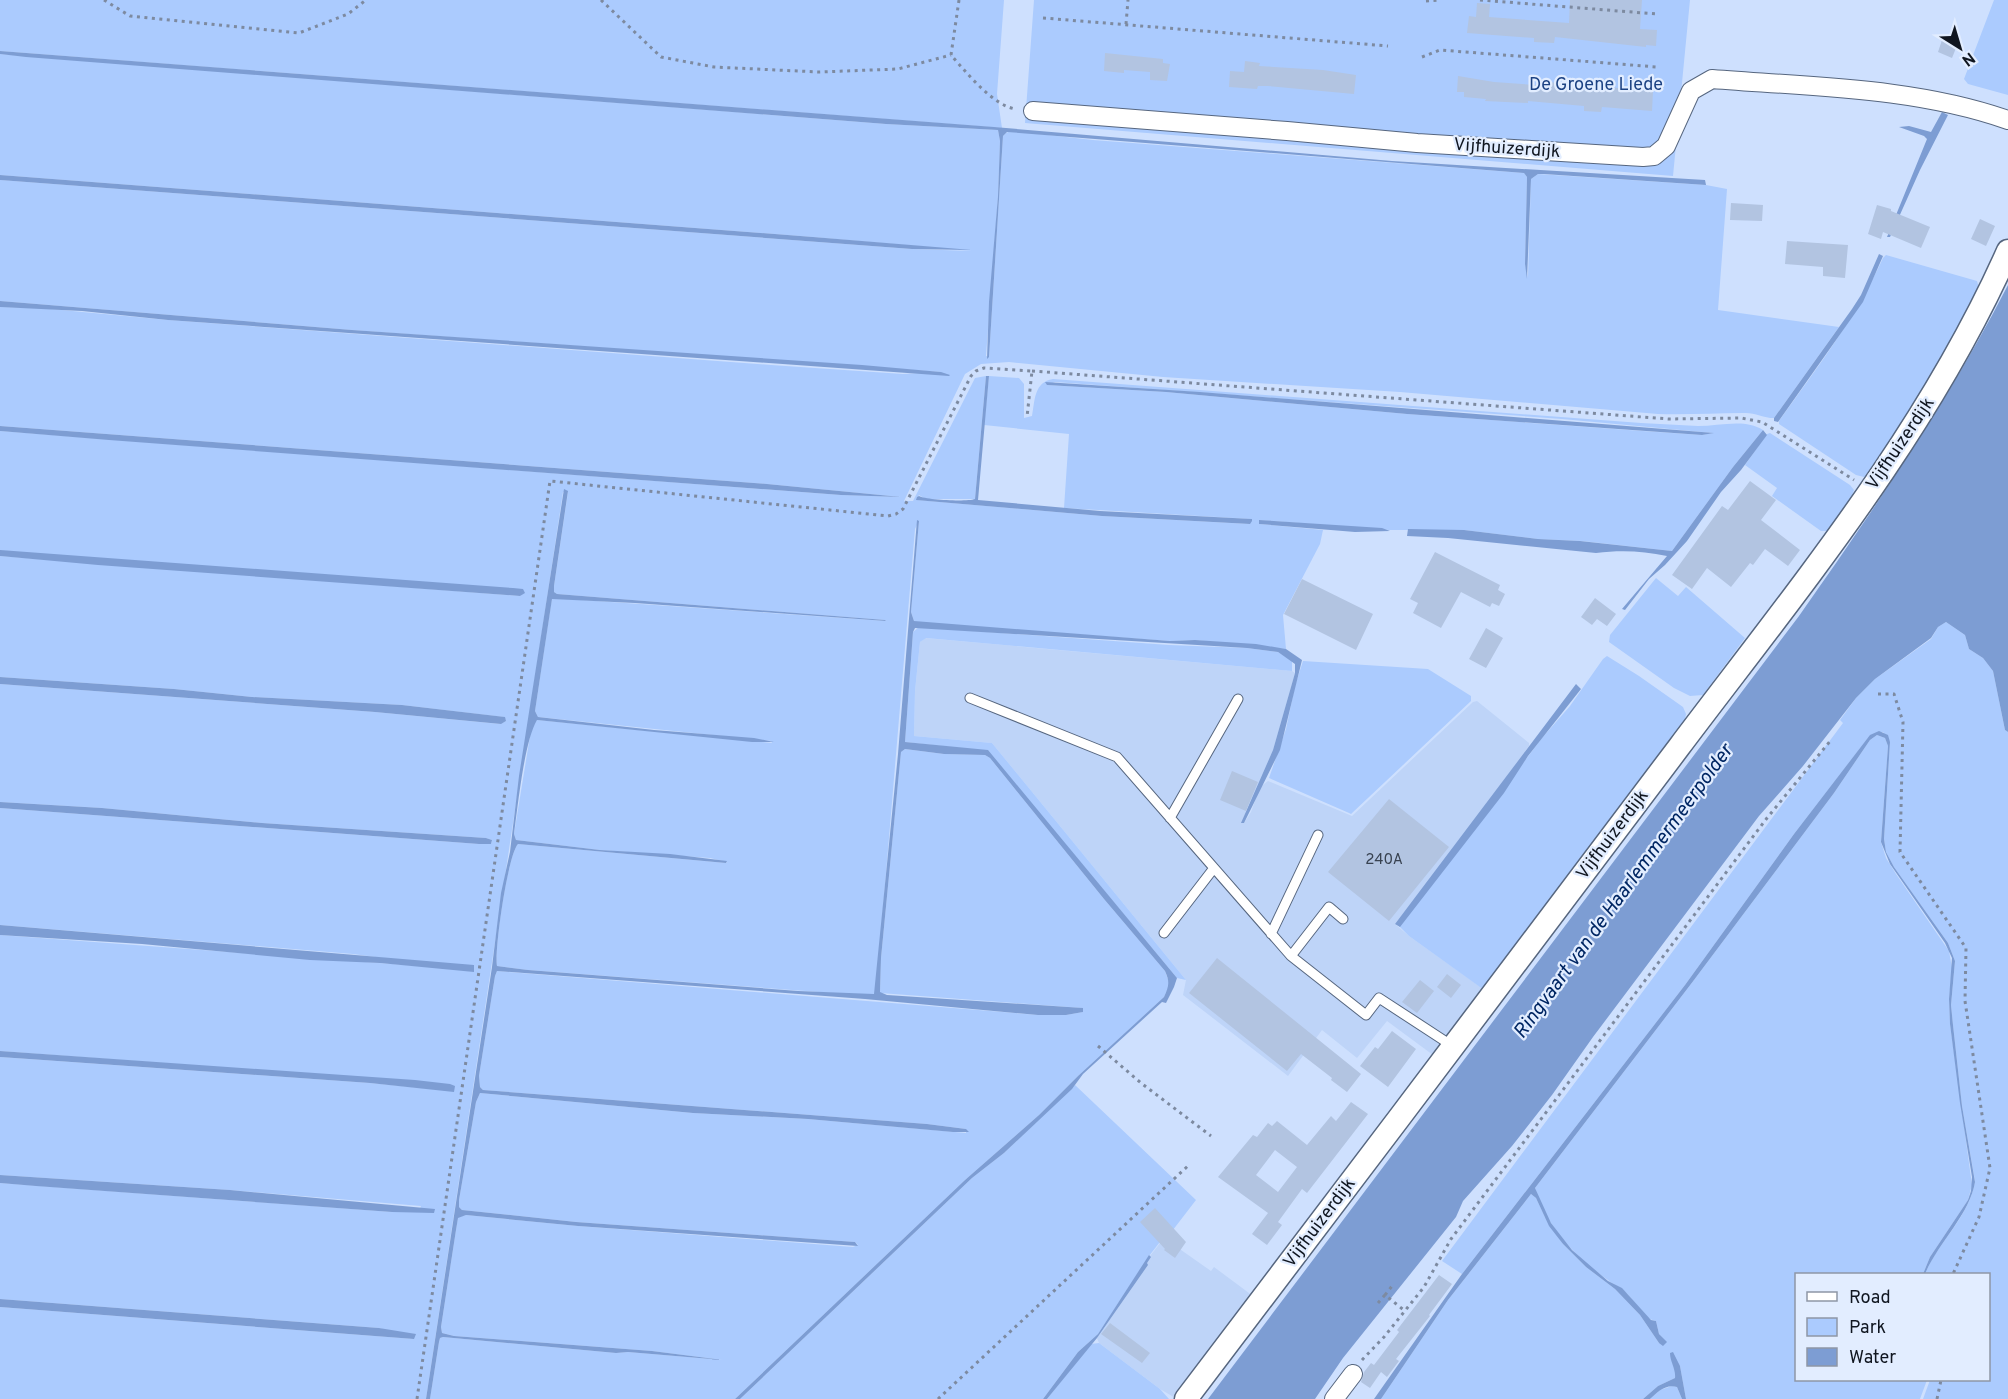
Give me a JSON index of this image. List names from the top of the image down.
{
  "streets": {
    "street": ["Vijfhuizerdijk"]
  },
  "water": ["Ringvaart van de Haarlemmermeerpolder"],
  "parks": ["De Groene Liede"],
  "house_numbers": ["240A"],
  "legend": ["Road", "Park", "Water"],
  "north": "bottom right"
}
